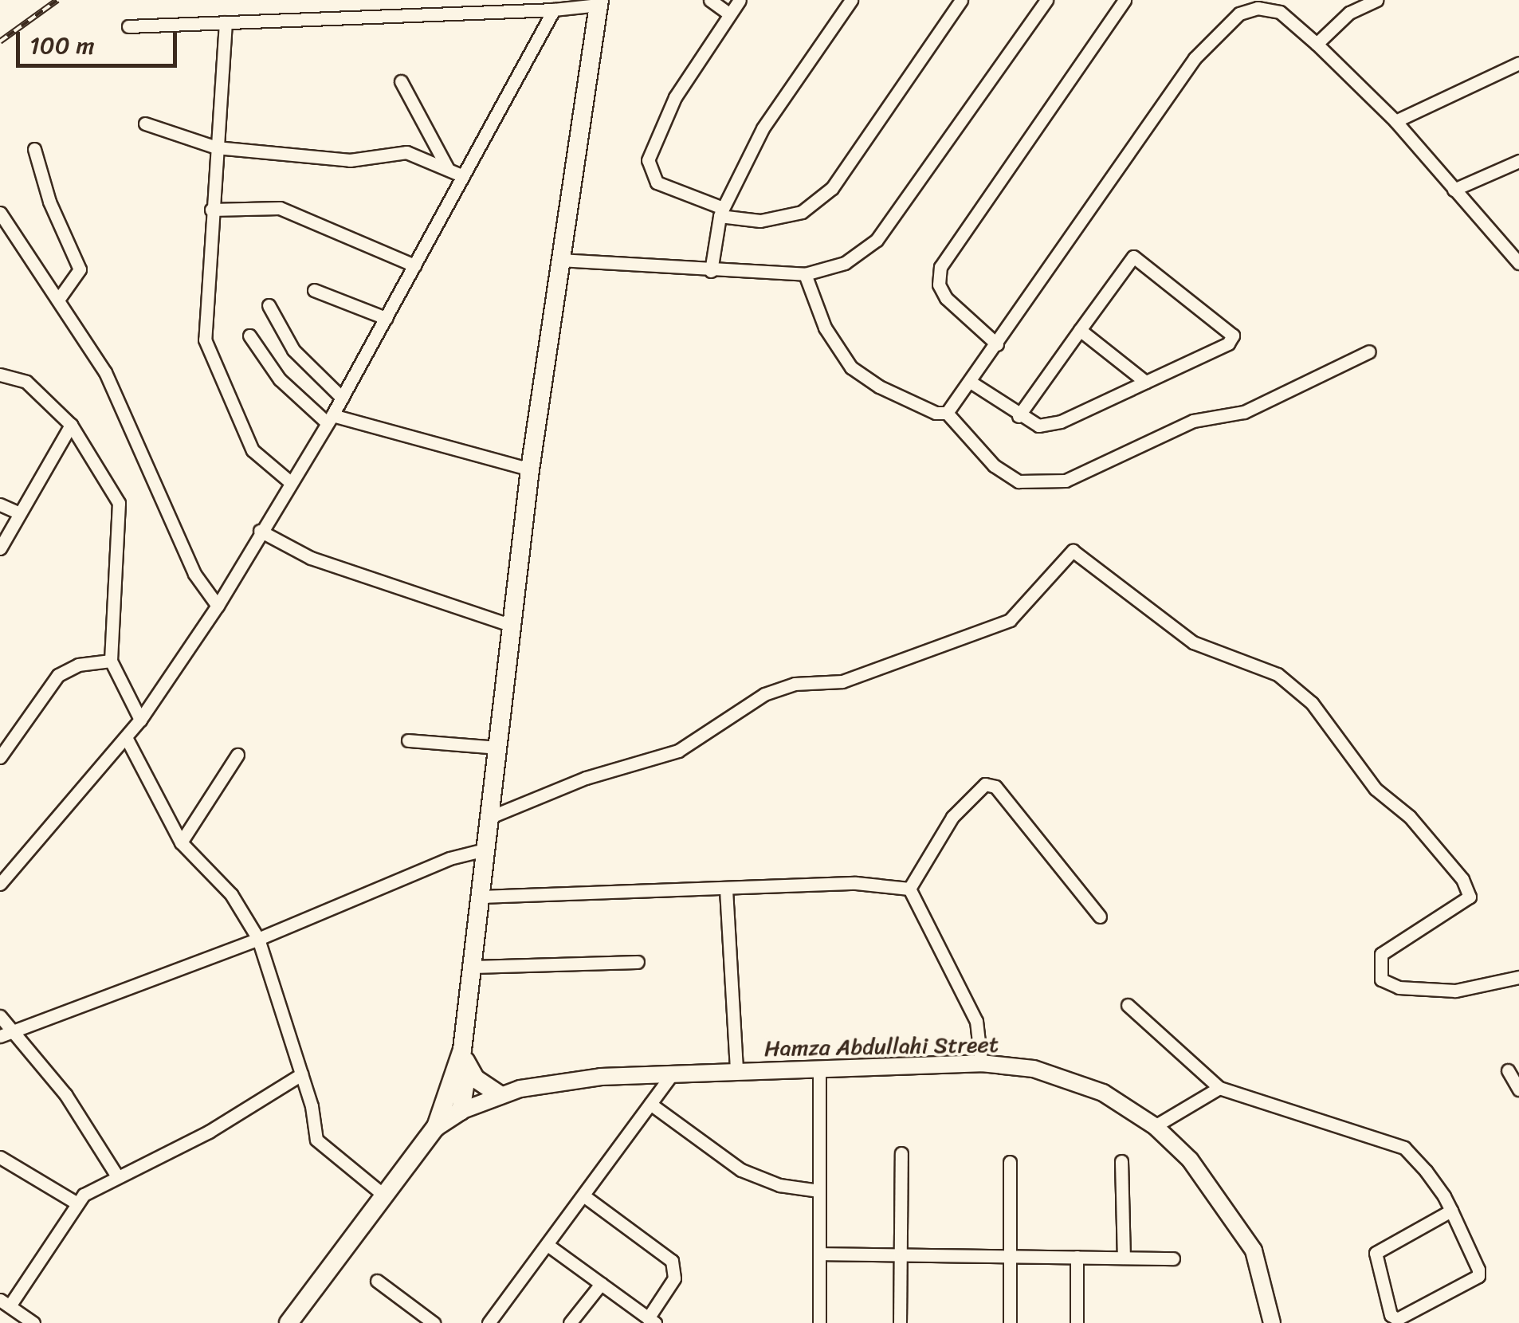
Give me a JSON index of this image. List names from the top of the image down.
{
  "streets": {
    "street": ["Hamza Abdullahi Street"]
  },
  "scale_bar": "100 m"
}
